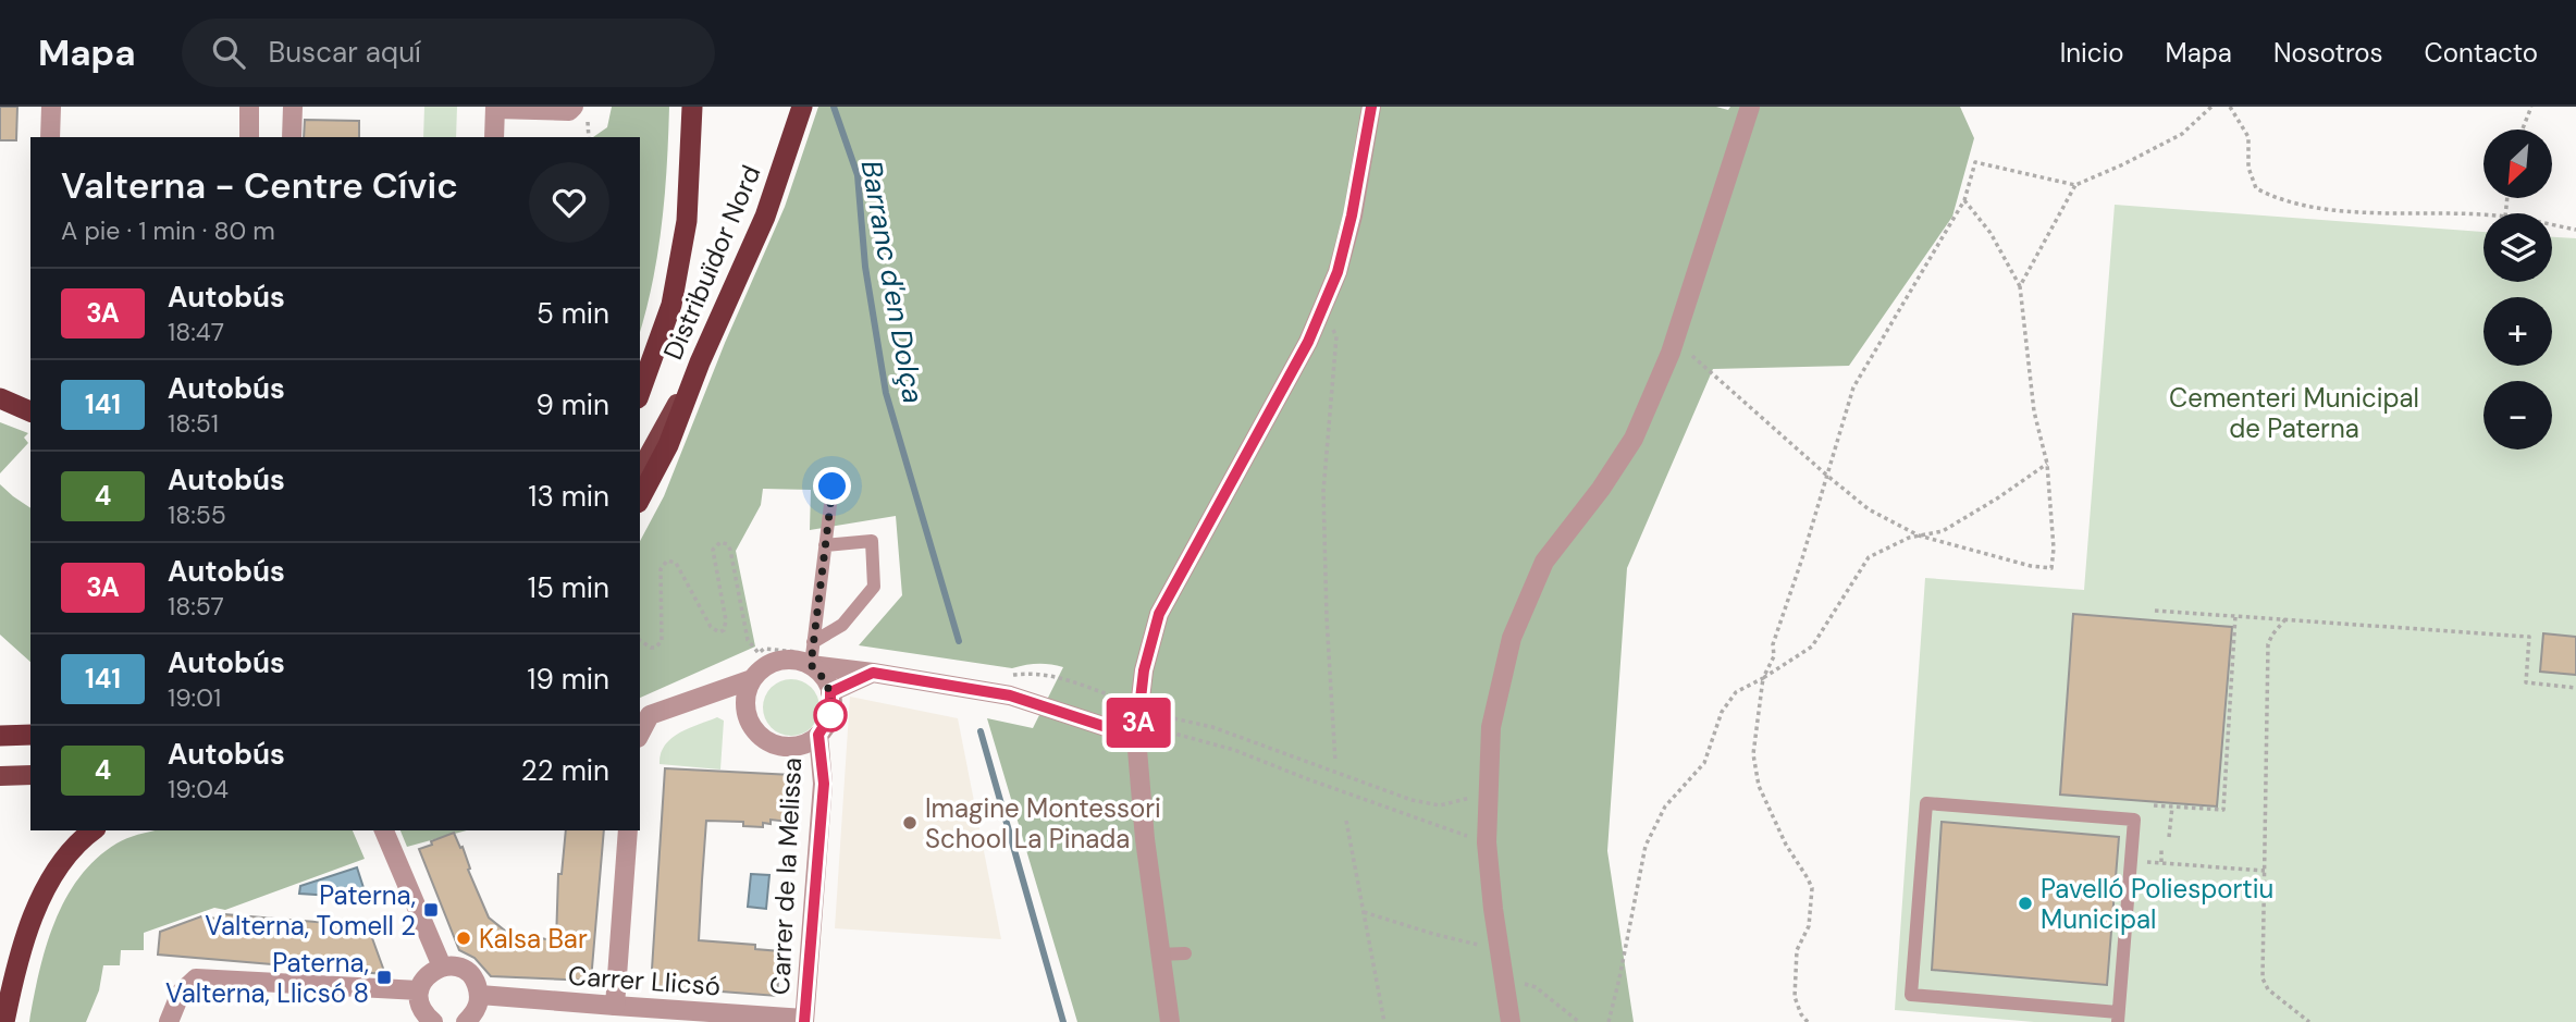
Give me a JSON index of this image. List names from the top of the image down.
{
  "streets": {
    "highway": ["Distribuïdor Nord"],
    "street": ["Carrer de la Melissa", "Carrer Llicsó"]
  },
  "crossings": [
    ["Carrer de la Melissa", "Carrer Llicsó"]
  ],
  "water": ["Barranc d'en Dolça"],
  "parks": ["Cementeri Municipal de Paterna"],
  "places": {
    "other": ["Imagine Montessori School La Pinada", "Pavelló Poliesportiu Municipal", "Kalsa Bar"],
    "transit": ["Paterna, Valterna, Tomell 2", "Paterna, Valterna, Llicsó 8"]
  },
  "lines": ["bus line 3A"],
  "north": "bottom left",
  "page": {
    "header": "Mapa",
    "search": "Buscar aquí",
    "nav": [
      "Inicio",
      "Mapa",
      "Nosotros",
      "Contacto"
    ],
    "on_map": "3A",
    "map_buttons": ["+", "−"],
    "heading": ["Valterna - Centre Cívic", "A pie · 1 min · 80 m"],
    "list": [
      {
        "mark": "3A",
        "name": "Autobús",
        "note": "18:47",
        "value": "5 min"
      },
      {
        "mark": "141",
        "name": "Autobús",
        "note": "18:51",
        "value": "9 min"
      },
      {
        "mark": "4",
        "name": "Autobús",
        "note": "18:55",
        "value": "13 min"
      },
      {
        "mark": "3A",
        "name": "Autobús",
        "note": "18:57",
        "value": "15 min"
      },
      {
        "mark": "141",
        "name": "Autobús",
        "note": "19:01",
        "value": "19 min"
      },
      {
        "mark": "4",
        "name": "Autobús",
        "note": "19:04",
        "value": "22 min"
      }
    ]
  }
}
